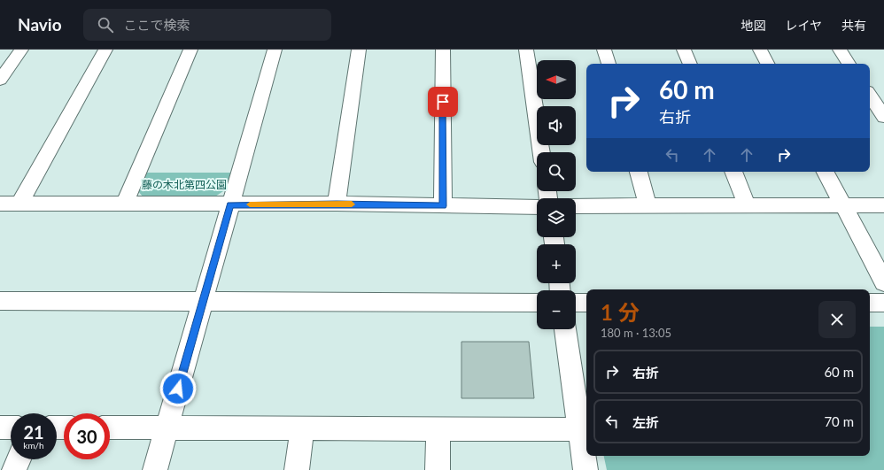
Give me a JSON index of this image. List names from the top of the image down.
{
  "parks": ["藤の木北第四公園"],
  "north": "left",
  "page": {
    "header": "Navio",
    "search": "ここで検索",
    "nav": ["地図", "レイヤ", "共有"],
    "map_buttons": ["+", "−"],
    "turn": ["60 m", "右折"],
    "heading": ["1 分", "180 m · 13:05"],
    "list": [
      {
        "name": "右折",
        "value": "60 m"
      },
      {
        "name": "左折",
        "value": "70 m"
      }
    ],
    "speed": "21 km/h",
    "limit": "30"
  }
}
